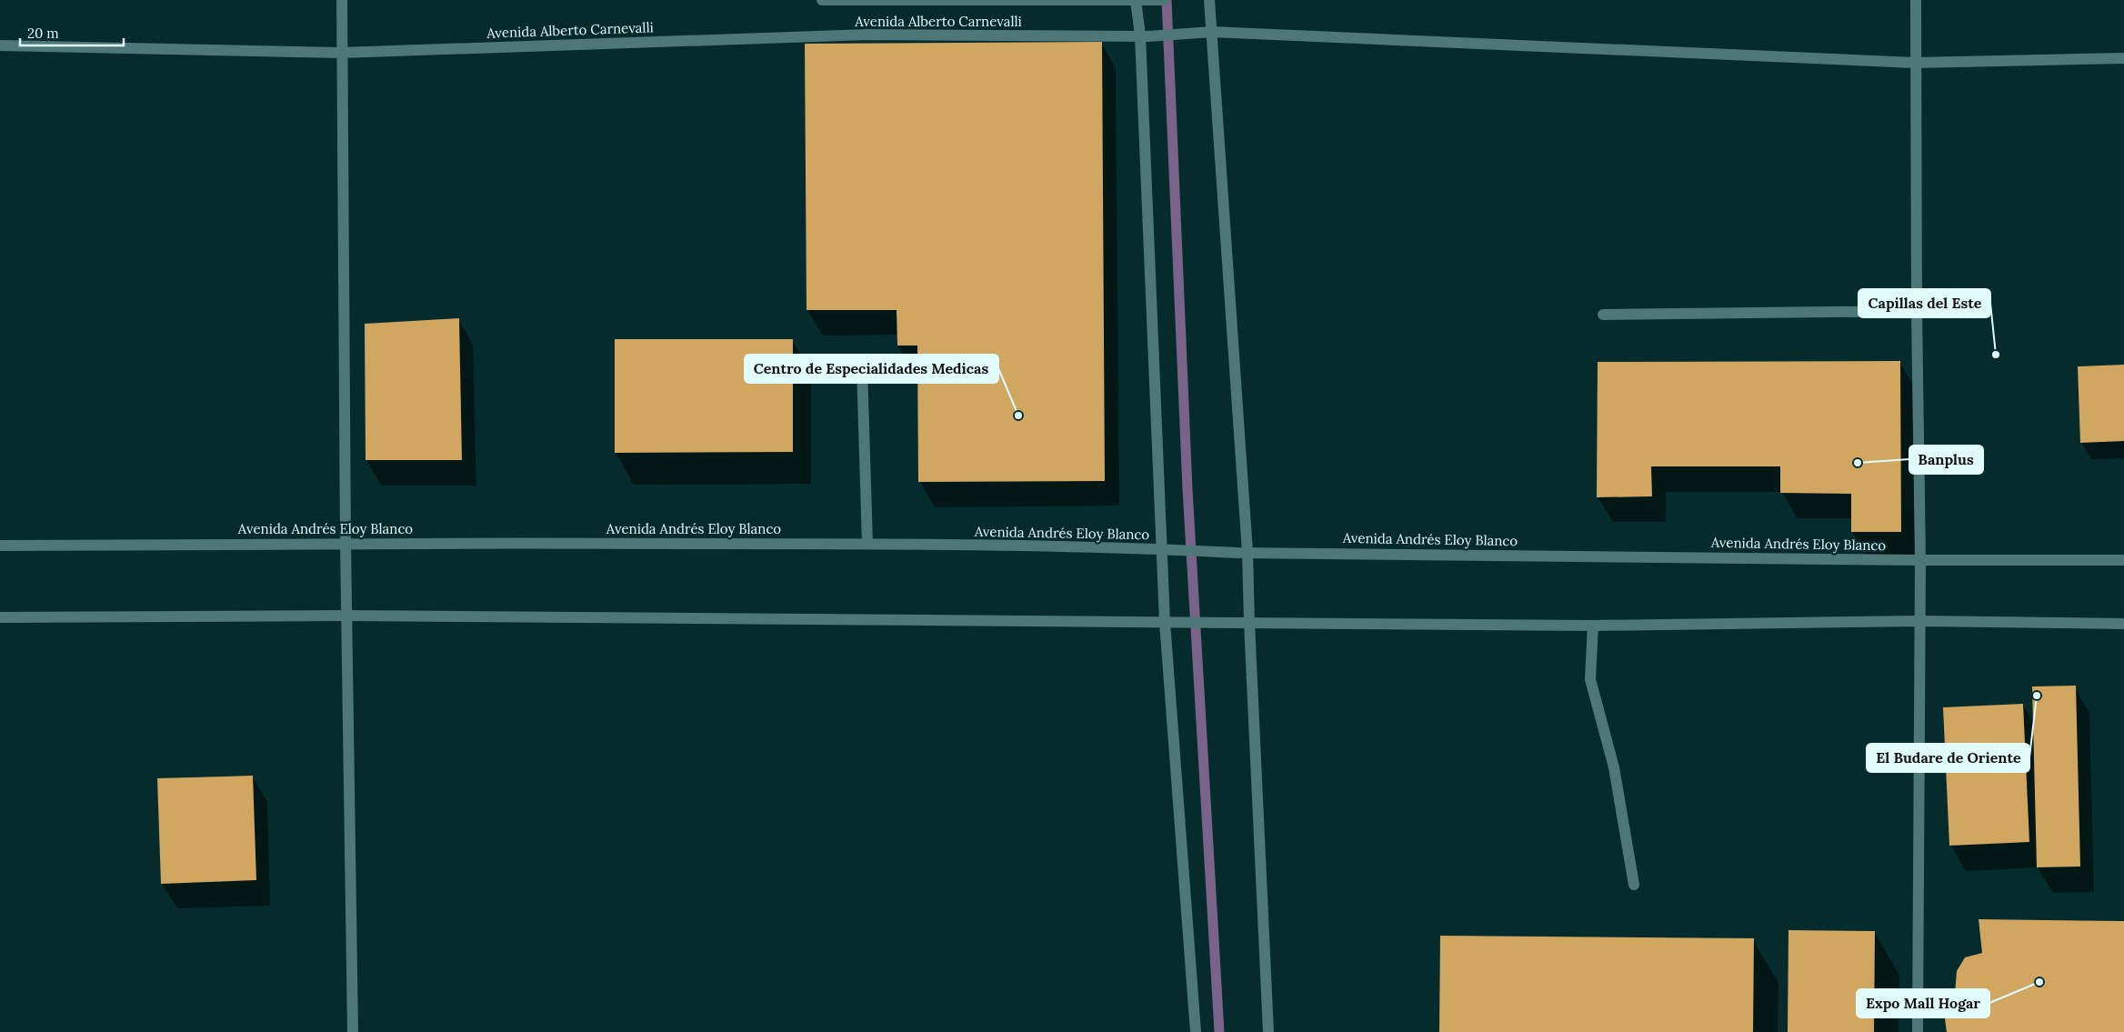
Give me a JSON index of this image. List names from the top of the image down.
{
  "streets": {
    "street": ["Avenida Alberto Carnevalli", "Avenida Andrés Eloy Blanco"]
  },
  "places": [
    "Capillas del Este",
    "Centro de Especialidades Medicas",
    "Banplus",
    "El Budare de Oriente",
    "Expo Mall Hogar"
  ],
  "scale_bar": "20 m"
}
